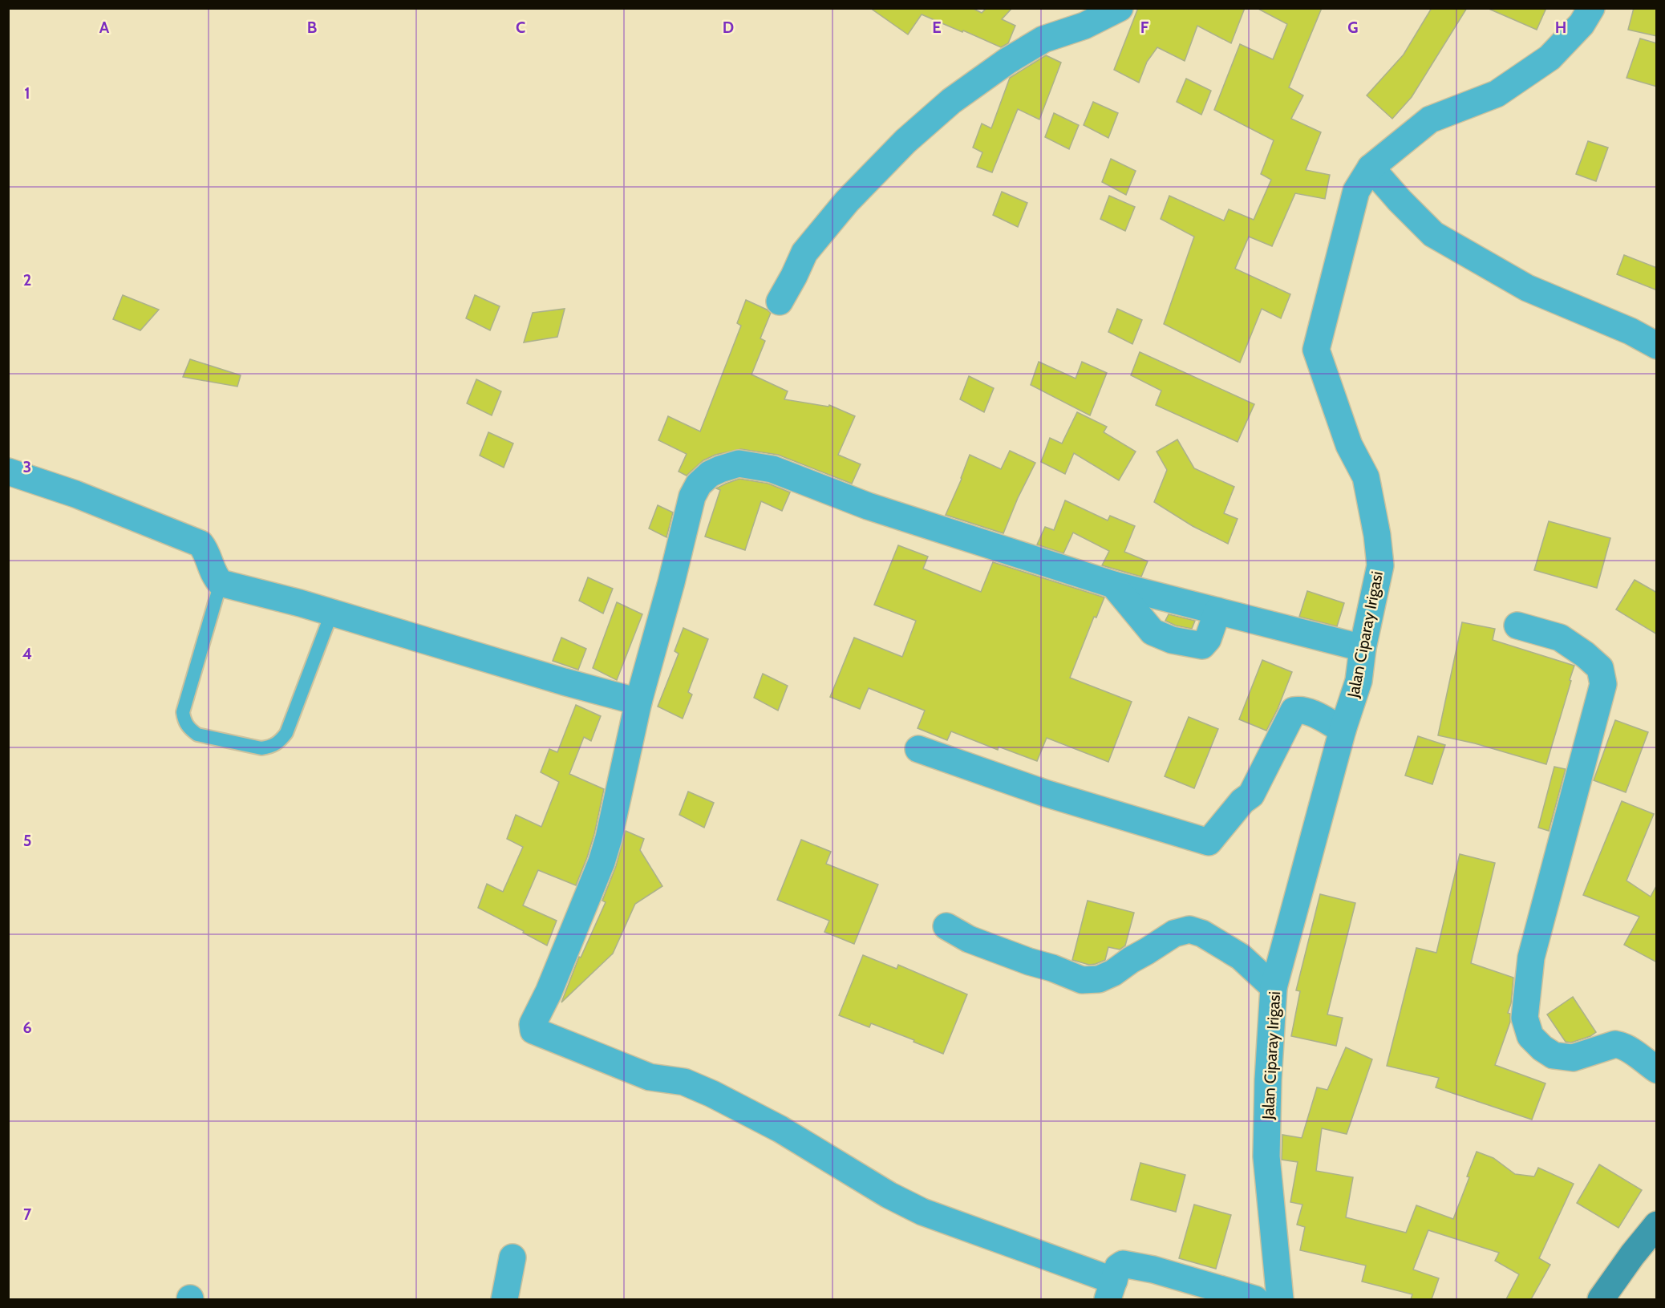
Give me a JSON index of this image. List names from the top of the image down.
{
  "streets": {
    "street": ["Jalan Ciparay Irigasi"]
  },
  "grid": {
    "columns": [
      "A",
      "B",
      "C",
      "D",
      "E",
      "F",
      "G",
      "H"
    ],
    "rows": [
      "1",
      "2",
      "3",
      "4",
      "5",
      "6",
      "7"
    ]
  }
}
